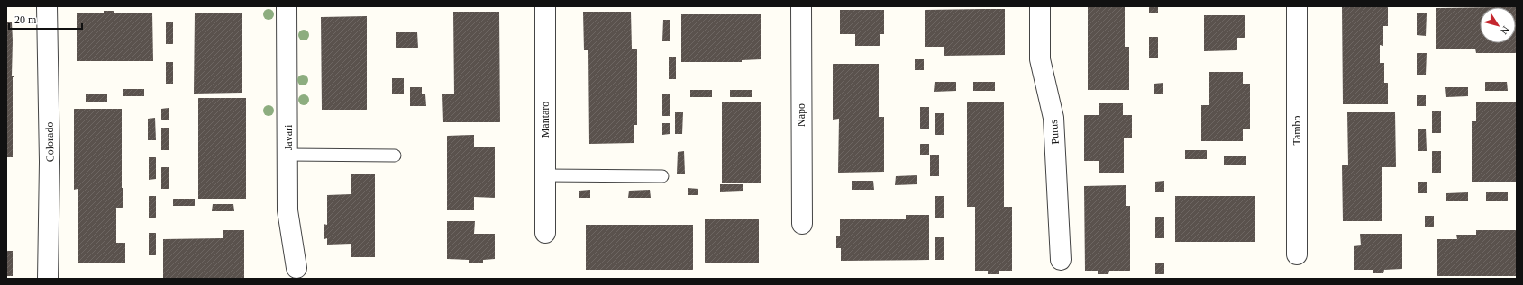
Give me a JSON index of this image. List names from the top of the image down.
{
  "streets": {
    "street": [
      "Napo",
      "Mantaro",
      "Tambo",
      "Purus",
      "Javari",
      "Colorado"
    ]
  },
  "scale_bar": "20 m",
  "north": "bottom right"
}
